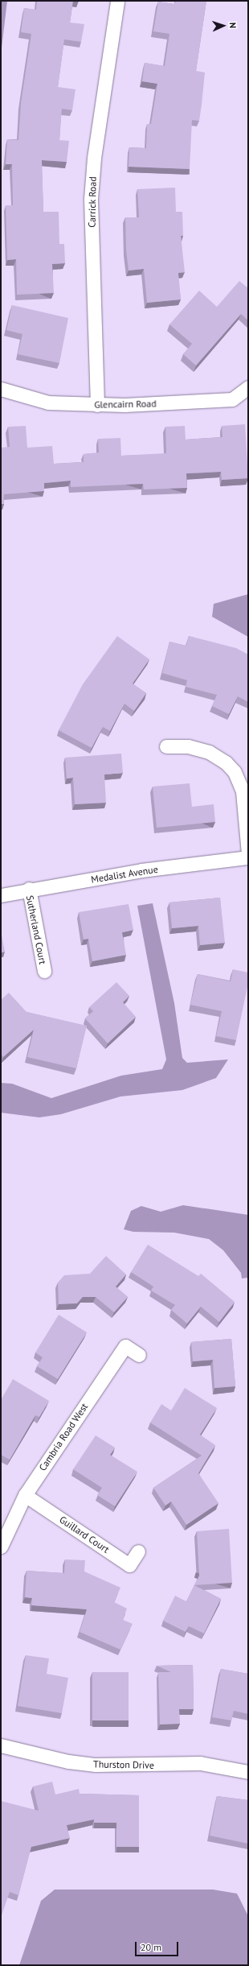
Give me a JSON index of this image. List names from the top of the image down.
{
  "streets": {
    "street": [
      "Carrick Road",
      "Glencairn Road",
      "Medalist Avenue",
      "Sutherland Court",
      "Cambria Road West",
      "Guillard Court",
      "Thurston Drive"
    ]
  },
  "crossings": [
    ["Carrick Road", "Glencairn Road"],
    ["Medalist Avenue", "Sutherland Court"],
    ["Cambria Road West", "Guillard Court"]
  ],
  "scale_bar": "20 m",
  "north": "right"
}
